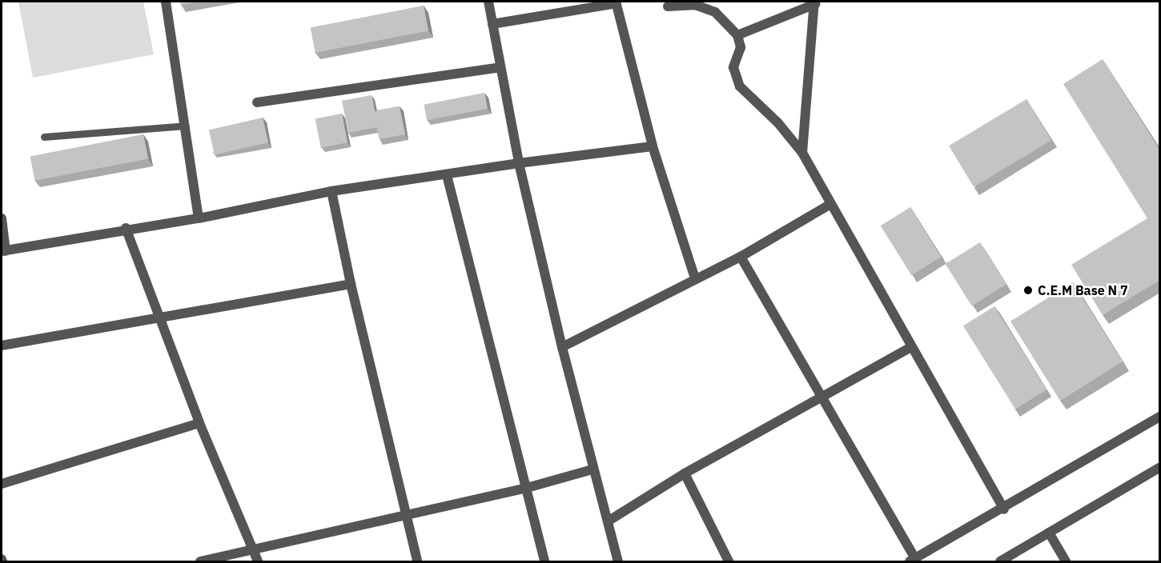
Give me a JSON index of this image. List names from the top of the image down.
{
  "places": ["C.E.M Base N 7"]
}
